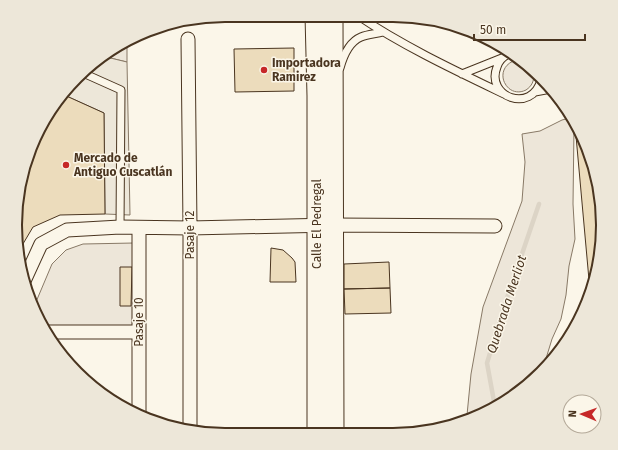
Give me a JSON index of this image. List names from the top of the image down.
{
  "streets": {
    "main road": ["Calle El Pedregal"],
    "street": ["Pasaje 12", "Pasaje 10"]
  },
  "water": ["Quebrada Merliot"],
  "places": ["Importadora Ramirez", "Mercado de Antiguo Cuscatlán"],
  "scale_bar": "50 m",
  "north": "left"
}
